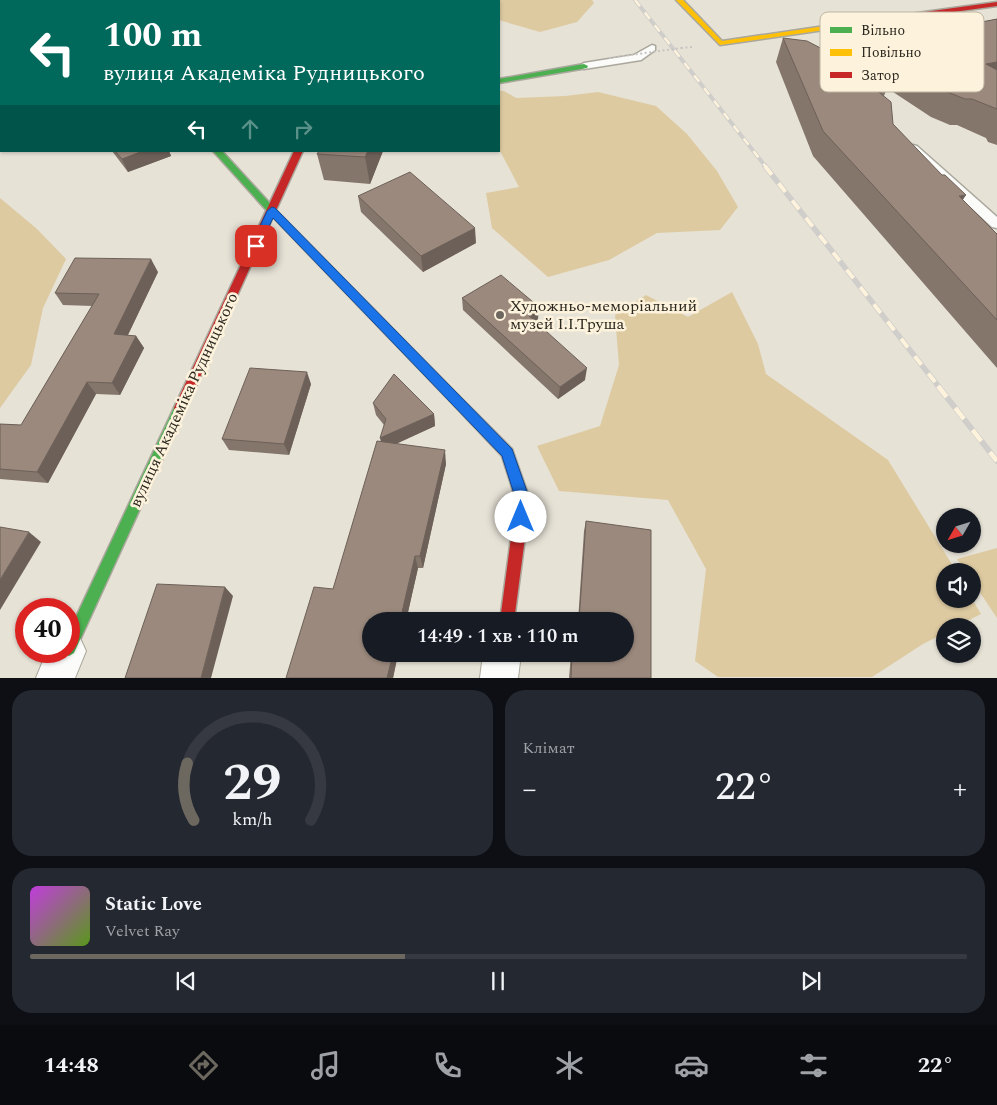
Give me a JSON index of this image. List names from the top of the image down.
{
  "streets": {
    "street": ["вулиця Академіка Рудницького"]
  },
  "places": ["Художньо-меморіальний музей І.І.Труша"],
  "legend": ["Вільно", "Повільно", "Затор"],
  "north": "bottom left",
  "page": {
    "turn": ["100 m", "вулиця Академіка Рудницького"],
    "limit": "40",
    "trip": "14:49 · 1 хв · 110 m",
    "tile": "Клімат",
    "heat": ["−", "22°", "+"],
    "song": ["Static Love", "Velvet Ray"],
    "tabs": ["14:48", "22°"],
    "gauge": ["29", "km/h"]
  }
}
